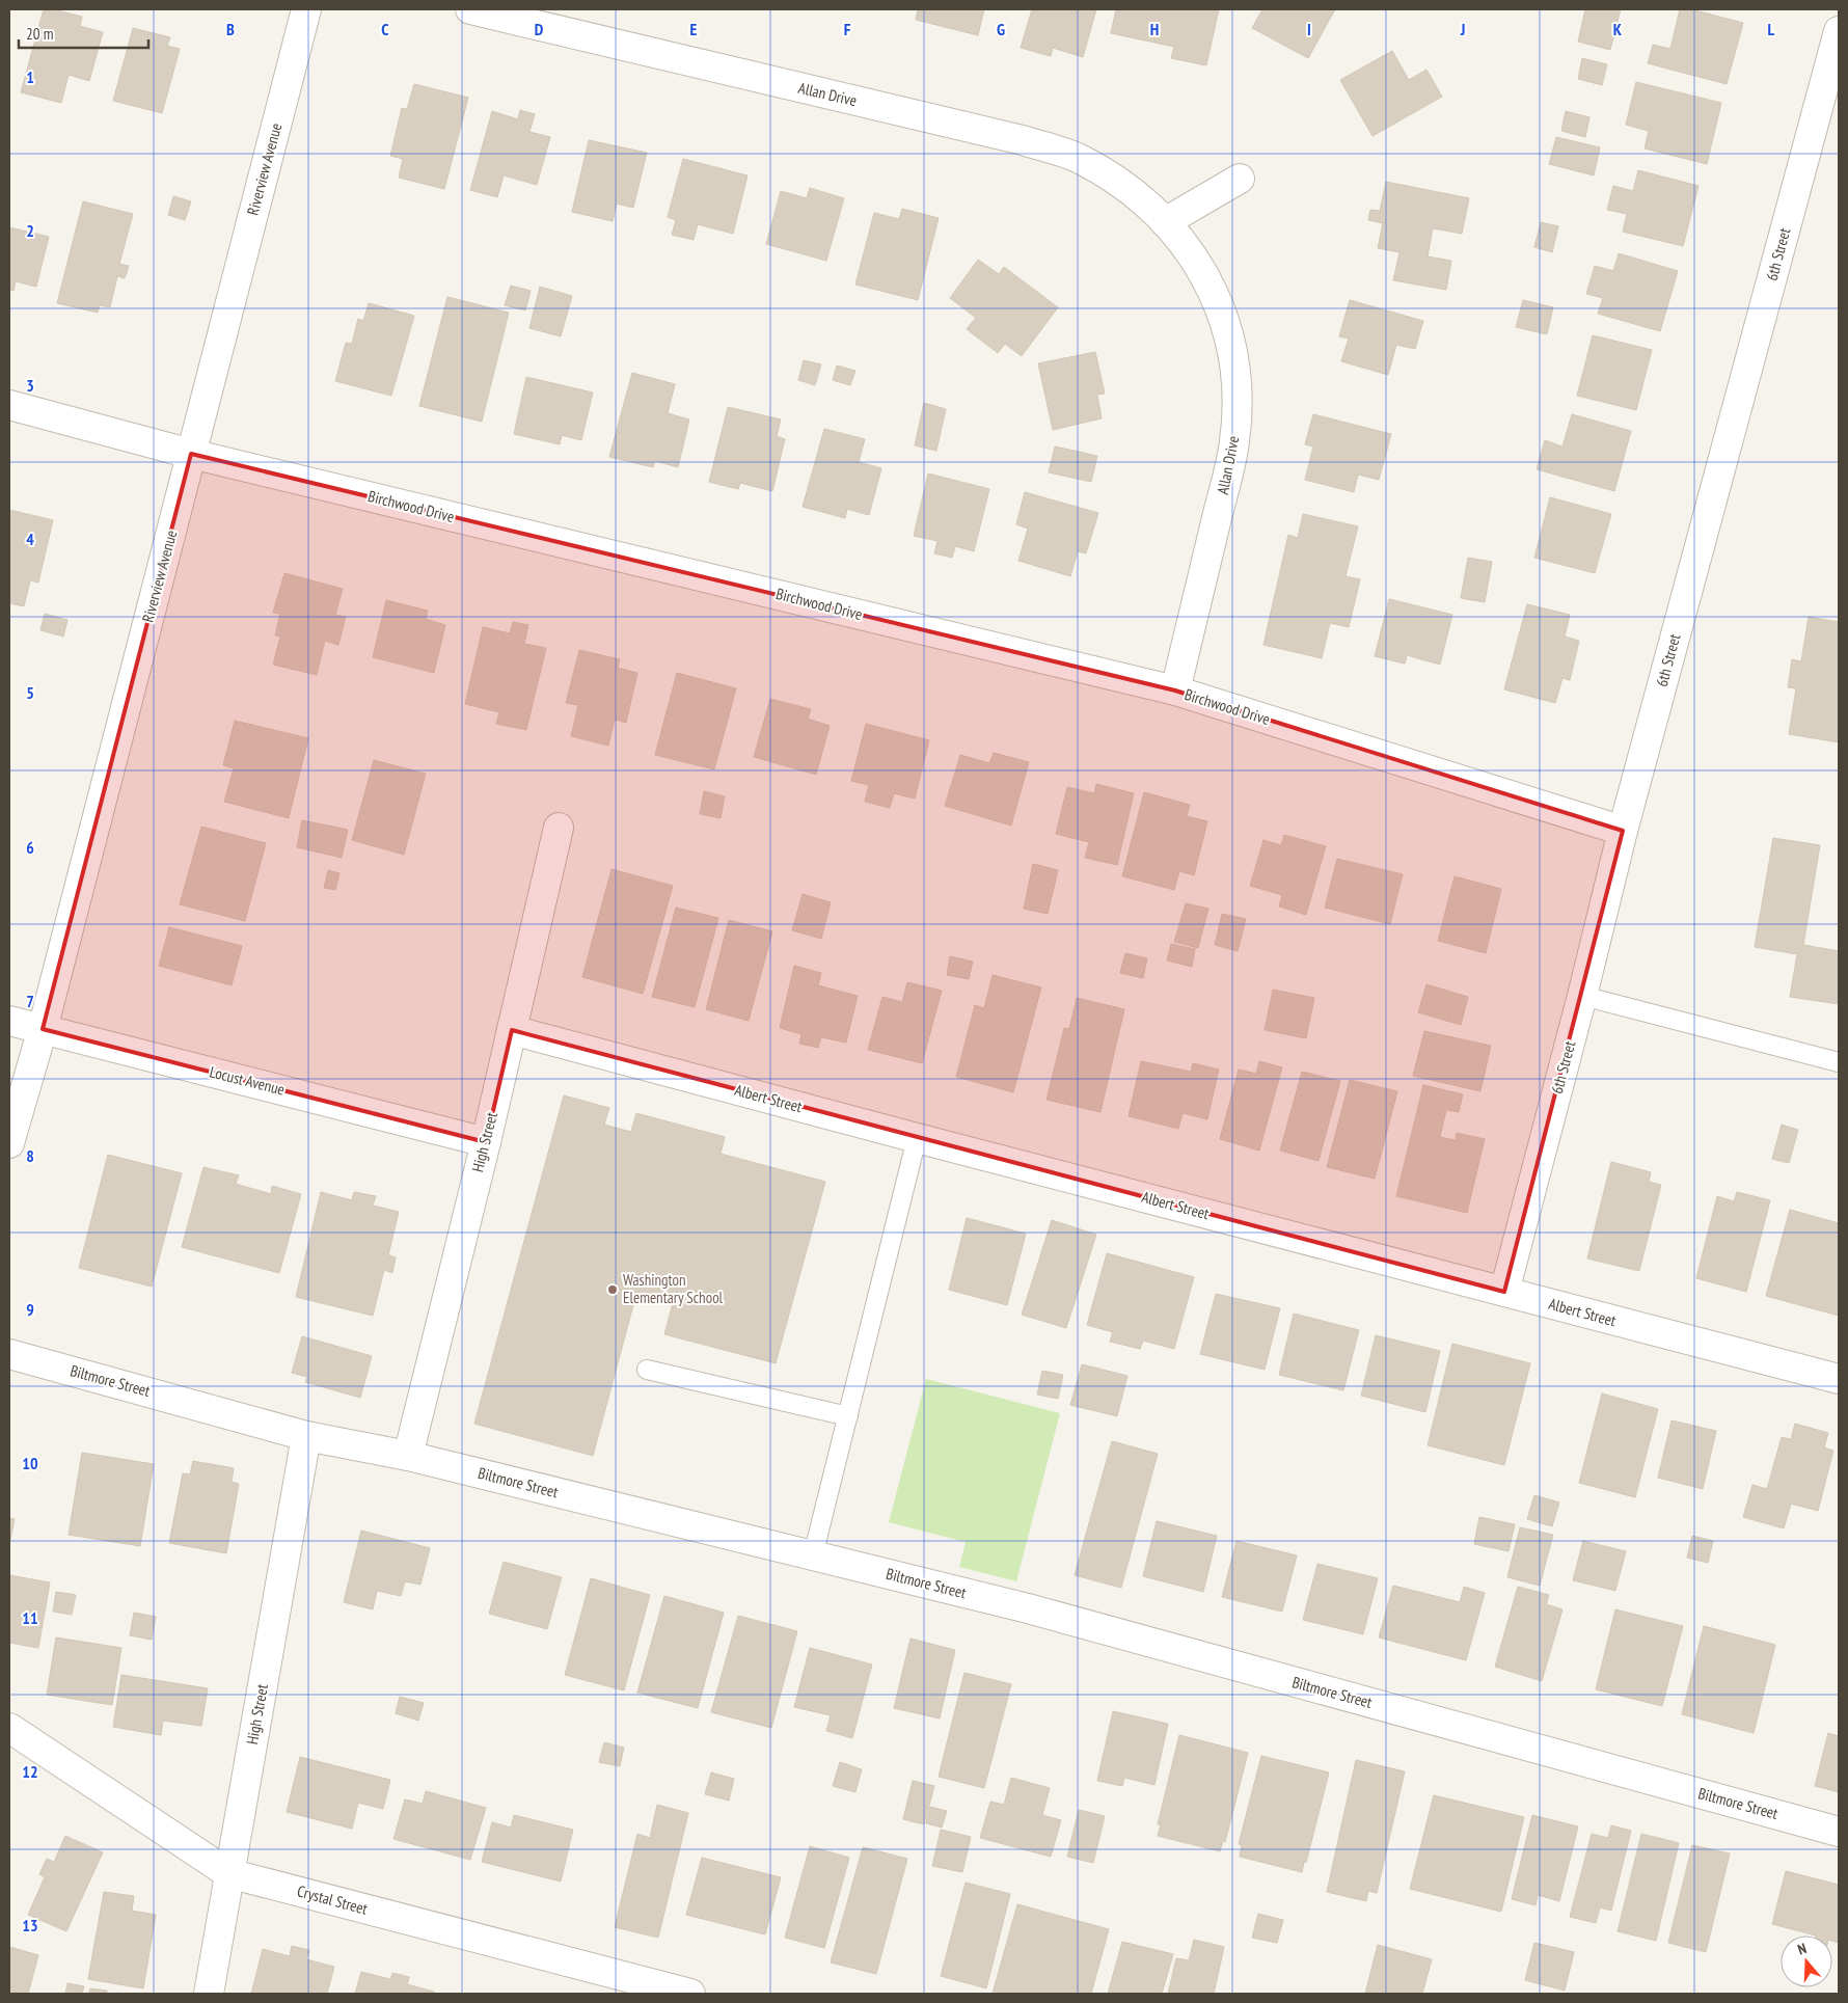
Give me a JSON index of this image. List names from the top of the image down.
{
  "streets": {
    "street": [
      "Allan Drive",
      "Riverview Avenue",
      "6th Street",
      "Birchwood Drive",
      "Locust Avenue",
      "Albert Street",
      "High Street",
      "Biltmore Street",
      "Crystal Street"
    ]
  },
  "crossings": [
    ["Allan Drive", "Birchwood Drive"],
    ["Riverview Avenue", "Birchwood Drive"],
    ["Riverview Avenue", "Locust Avenue"],
    ["6th Street", "Birchwood Drive"],
    ["6th Street", "Albert Street"],
    ["Locust Avenue", "High Street"],
    ["Albert Street", "High Street"],
    ["High Street", "Biltmore Street"],
    ["High Street", "Crystal Street"]
  ],
  "places": ["Washington Elementary School"],
  "scale_bar": "20 m",
  "north": "top",
  "grid": {
    "columns": [
      "B",
      "C",
      "D",
      "E",
      "F",
      "G",
      "H",
      "I",
      "J",
      "K",
      "L"
    ],
    "rows": [
      "1",
      "2",
      "3",
      "4",
      "5",
      "6",
      "7",
      "8",
      "9",
      "10",
      "11",
      "12",
      "13"
    ]
  }
}
